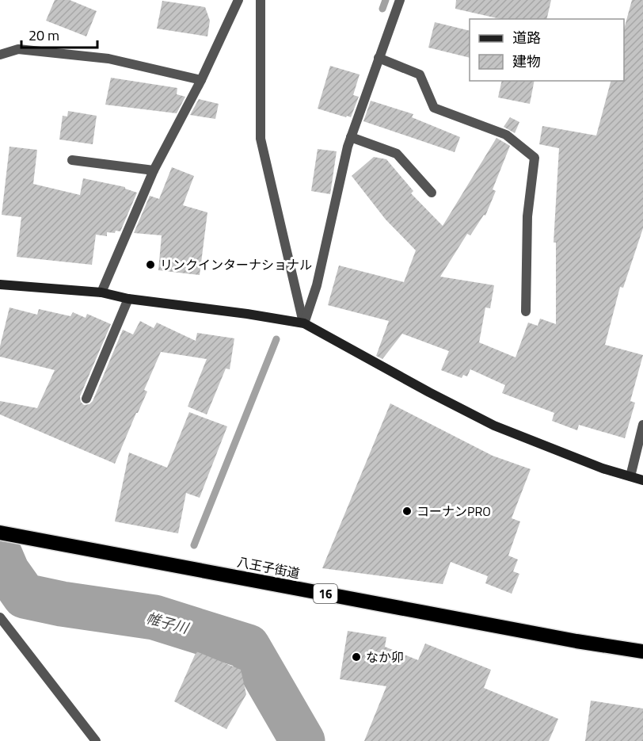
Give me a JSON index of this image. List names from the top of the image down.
{
  "streets": {
    "highway": ["八王子街道", "16"]
  },
  "water": ["帷子川"],
  "places": ["リンクインターナショナル", "コーナンPRO", "なか卯"],
  "legend": ["道路", "建物"],
  "scale_bar": "20 m"
}
